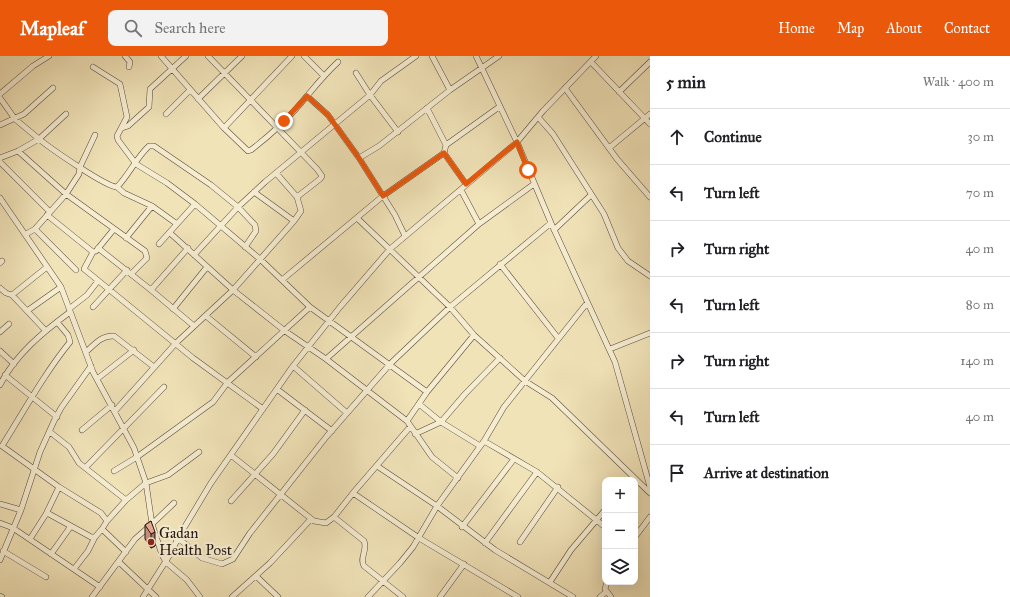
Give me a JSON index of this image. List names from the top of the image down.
{
  "places": ["Gadan Health Post"],
  "page": {
    "header": "Mapleaf",
    "search": "Search here",
    "nav": [
      "Home",
      "Map",
      "About",
      "Contact"
    ],
    "heading": ["5 min", "Walk · 400 m"],
    "list": [
      ["Continue", "30 m"],
      ["Turn left", "70 m"],
      ["Turn right", "40 m"],
      ["Turn left", "80 m"],
      ["Turn right", "140 m"],
      ["Turn left", "40 m"],
      "Arrive at destination"
    ],
    "map_buttons": ["+", "−"]
  }
}
